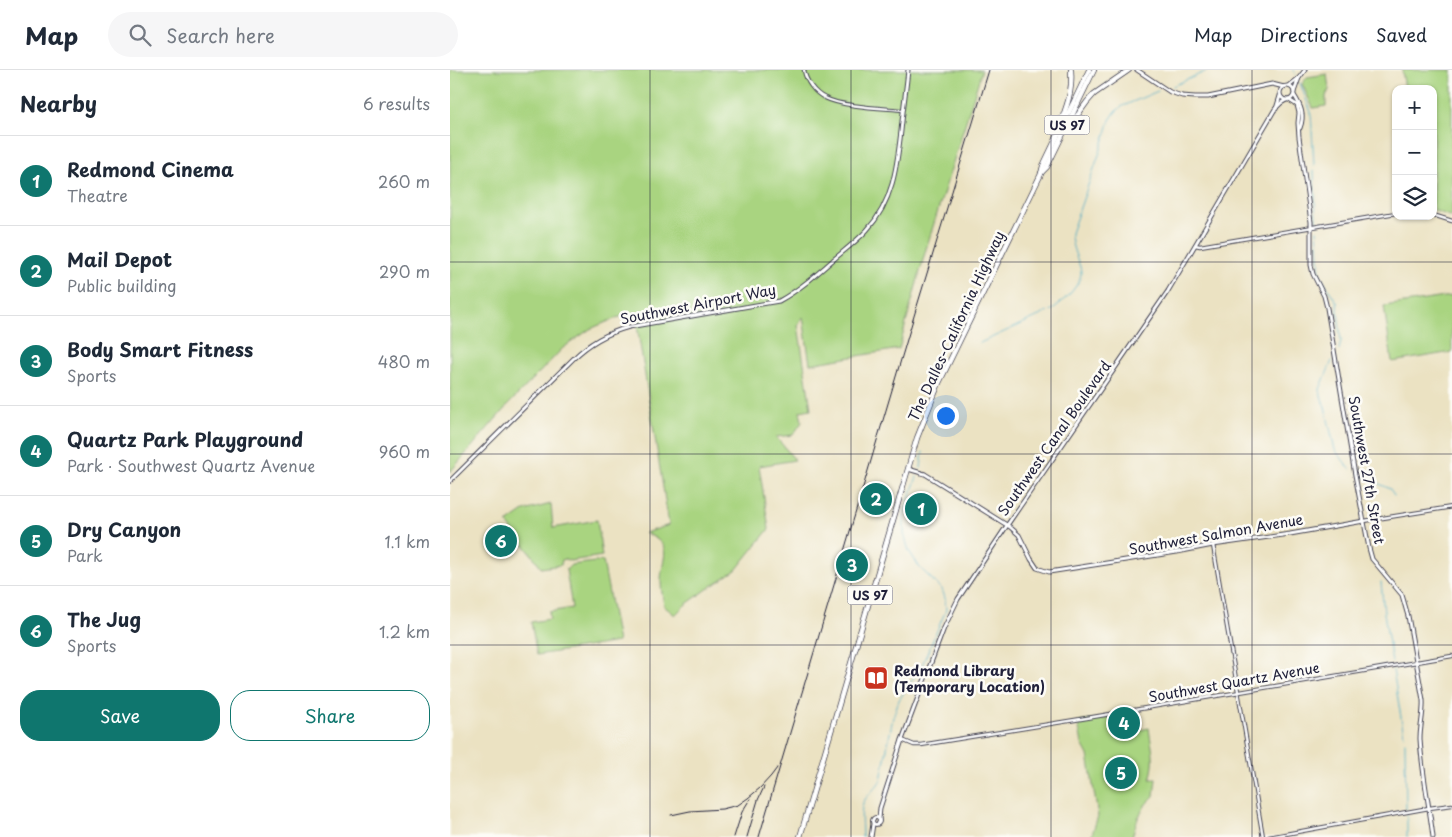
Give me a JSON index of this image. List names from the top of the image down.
{
  "streets": {
    "highway": ["US 97", "The Dalles-California Highway"],
    "main road": [
      "Southwest Airport Way",
      "Southwest Canal Boulevard",
      "Southwest 27th Street",
      "Southwest Salmon Avenue"
    ],
    "street": ["Southwest Quartz Avenue"]
  },
  "crossings": [
    ["Southwest Canal Boulevard", "Southwest 27th Street"],
    ["Southwest Canal Boulevard", "Southwest Salmon Avenue"],
    ["Southwest Canal Boulevard", "Southwest Quartz Avenue"],
    ["Southwest 27th Street", "Southwest Salmon Avenue"],
    ["Southwest 27th Street", "Southwest Quartz Avenue"]
  ],
  "places": {
    "library": ["Redmond Library (Temporary Location)"]
  },
  "page": {
    "header": "Map",
    "search": "Search here",
    "nav": ["Map", "Directions", "Saved"],
    "heading": ["Nearby", "6 results"],
    "map_buttons": ["+", "−"],
    "list": [
      {
        "mark": "1",
        "name": "Redmond Cinema",
        "note": "Theatre",
        "value": "260 m"
      },
      {
        "mark": "2",
        "name": "Mail Depot",
        "note": "Public building",
        "value": "290 m"
      },
      {
        "mark": "3",
        "name": "Body Smart Fitness",
        "note": "Sports",
        "value": "480 m"
      },
      {
        "mark": "4",
        "name": "Quartz Park Playground",
        "note": "Park · Southwest Quartz Avenue",
        "value": "960 m"
      },
      {
        "mark": "5",
        "name": "Dry Canyon",
        "note": "Park",
        "value": "1.1 km"
      },
      {
        "mark": "6",
        "name": "The Jug",
        "note": "Sports",
        "value": "1.2 km"
      }
    ],
    "pins": [
      "2",
      "1",
      "6",
      "3",
      "4",
      "5"
    ],
    "buttons": ["Save", "Share"]
  }
}
